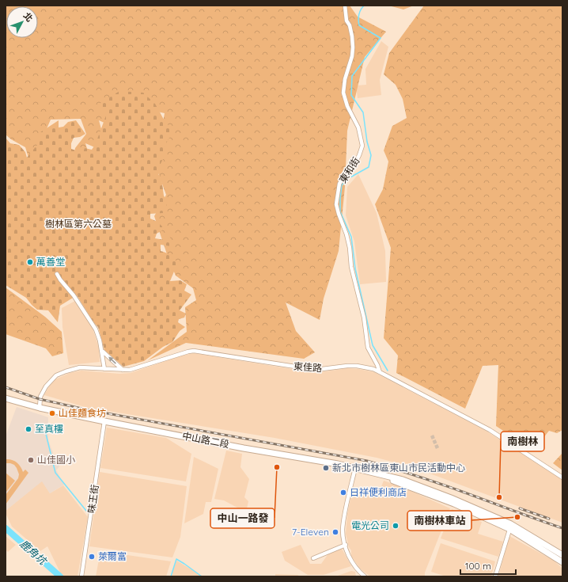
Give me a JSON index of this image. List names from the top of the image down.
{
  "streets": {
    "main road": ["中山路二段"],
    "street": ["東和街", "東佳路", "味王街"]
  },
  "crossings": [
    ["東和街", "東佳路"],
    ["東佳路", "中山路二段"],
    ["中山路二段", "味王街"]
  ],
  "water": ["鹿角坑"],
  "parks": ["樹林區第六公墓"],
  "places": [
    "萬善堂",
    "山佳麵食坊",
    "至真樓",
    "山佳國小",
    "中山一路發",
    "新北市樹林區東山市民活動中心",
    "日祥便利商店",
    "南樹林",
    "南樹林車站",
    "電光公司",
    "7-Eleven",
    "萊爾富"
  ],
  "scale_bar": "100 m",
  "north": "top right"
}
